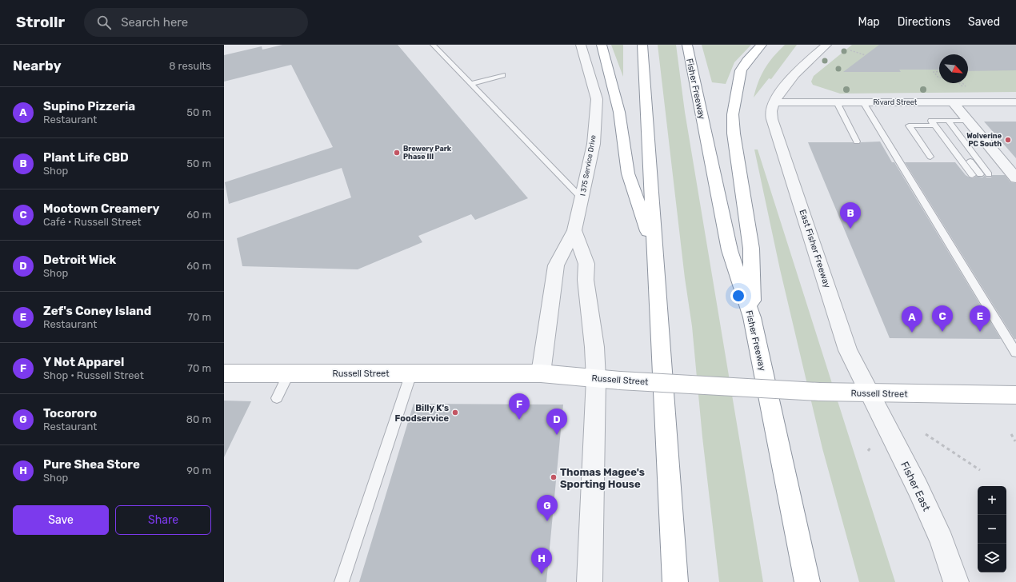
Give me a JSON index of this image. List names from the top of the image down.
{
  "streets": {
    "main road": ["Fisher Freeway", "Russell Street"],
    "street": [
      "Rivard Street",
      "I 375 Service Drive",
      "East Fisher Freeway",
      "Fisher East"
    ]
  },
  "crossings": [
    ["Rivard Street", "East Fisher Freeway"],
    ["I 375 Service Drive", "Russell Street"],
    ["East Fisher Freeway", "Russell Street"],
    ["East Fisher Freeway", "Fisher East"],
    ["Russell Street", "Fisher East"]
  ],
  "places": [
    "Wolverine PC South",
    "Brewery Park Phase III",
    "Billy K's Foodservice",
    "Thomas Magee's Sporting House"
  ],
  "north": "bottom right",
  "page": {
    "header": "Strollr",
    "search": "Search here",
    "nav": ["Map", "Directions", "Saved"],
    "heading": ["Nearby", "8 results"],
    "list": [
      {
        "mark": "A",
        "name": "Supino Pizzeria",
        "note": "Restaurant",
        "value": "50 m"
      },
      {
        "mark": "B",
        "name": "Plant Life CBD",
        "note": "Shop",
        "value": "50 m"
      },
      {
        "mark": "C",
        "name": "Mootown Creamery",
        "note": "Café · Russell Street",
        "value": "60 m"
      },
      {
        "mark": "D",
        "name": "Detroit Wick",
        "note": "Shop",
        "value": "60 m"
      },
      {
        "mark": "E",
        "name": "Zef's Coney Island",
        "note": "Restaurant",
        "value": "70 m"
      },
      {
        "mark": "F",
        "name": "Y Not Apparel",
        "note": "Shop · Russell Street",
        "value": "70 m"
      },
      {
        "mark": "G",
        "name": "Tocororo",
        "note": "Restaurant",
        "value": "80 m"
      },
      {
        "mark": "H",
        "name": "Pure Shea Store",
        "note": "Shop",
        "value": "90 m"
      }
    ],
    "pins": [
      "B",
      "C",
      "E",
      "A",
      "F",
      "D",
      "G",
      "H"
    ],
    "map_buttons": ["+", "−"],
    "buttons": ["Save", "Share"]
  }
}
